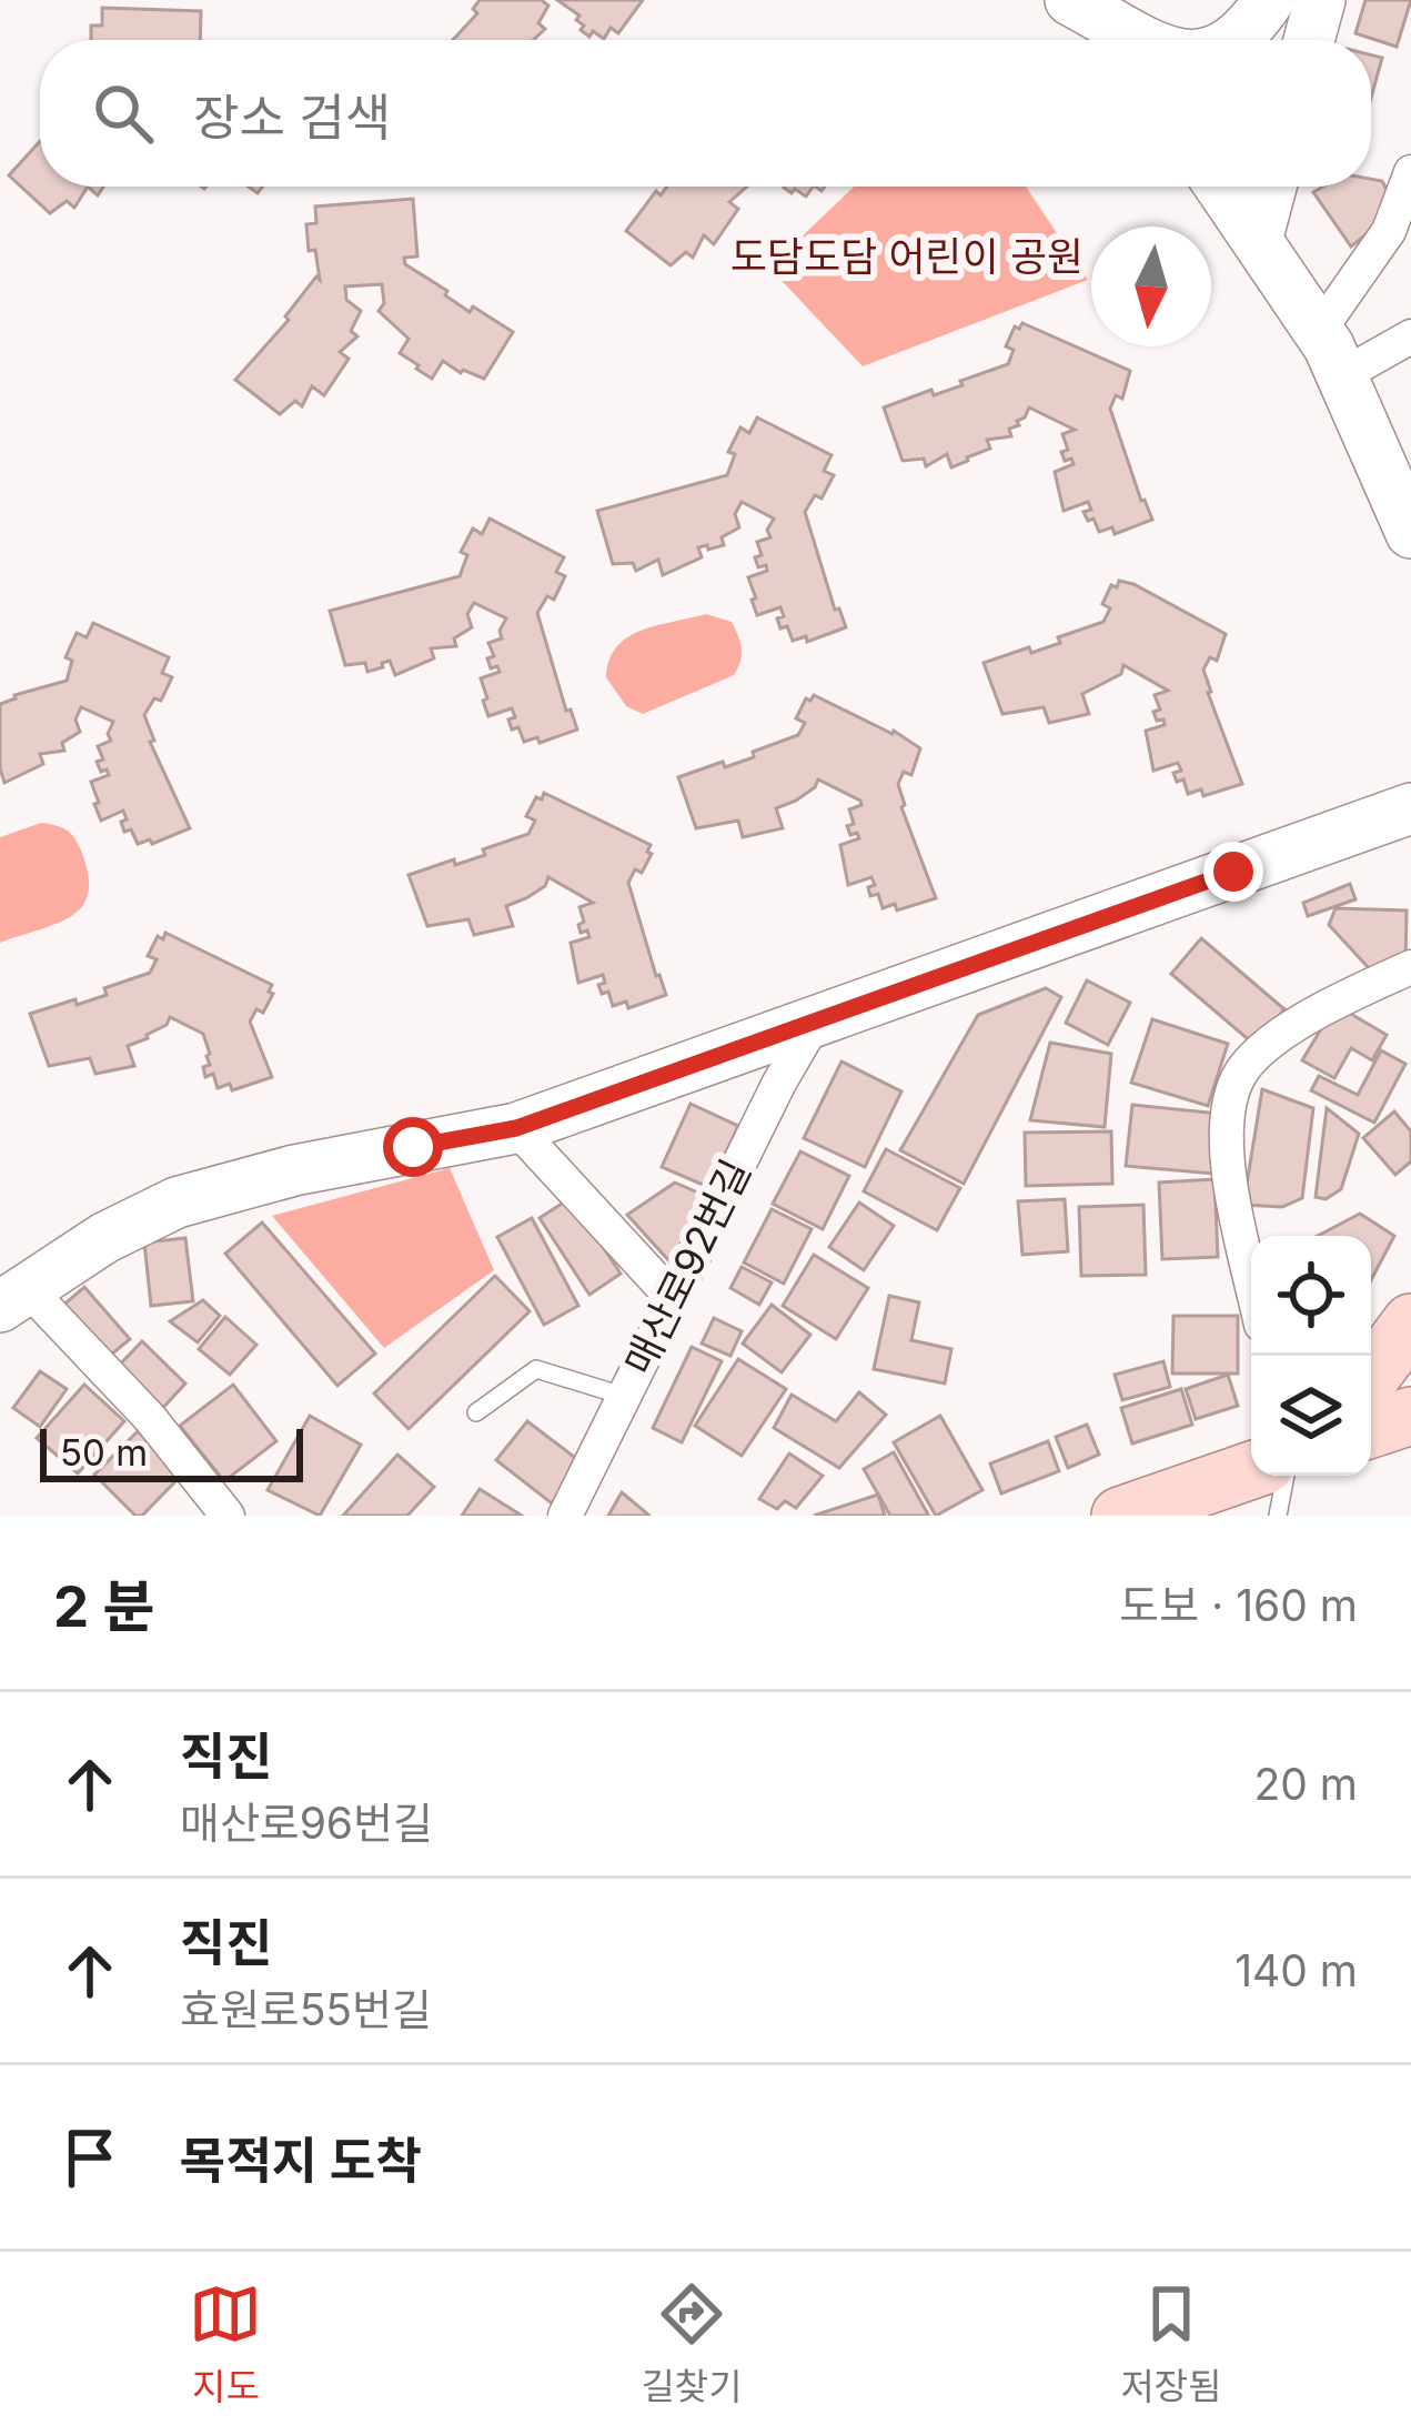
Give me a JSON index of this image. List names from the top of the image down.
{
  "streets": {
    "street": ["매산로92번길"]
  },
  "parks": ["도담도담 어린이 공원"],
  "scale_bar": "50 m",
  "north": "bottom",
  "page": {
    "search": "장소 검색",
    "scale": "50 m",
    "heading": ["2 분", "도보 · 160 m"],
    "list": [
      ["직진", "매산로96번길", "20 m"],
      ["직진", "효원로55번길", "140 m"],
      "목적지 도착"
    ],
    "nav": ["지도", "길찾기", "저장됨"]
  }
}
